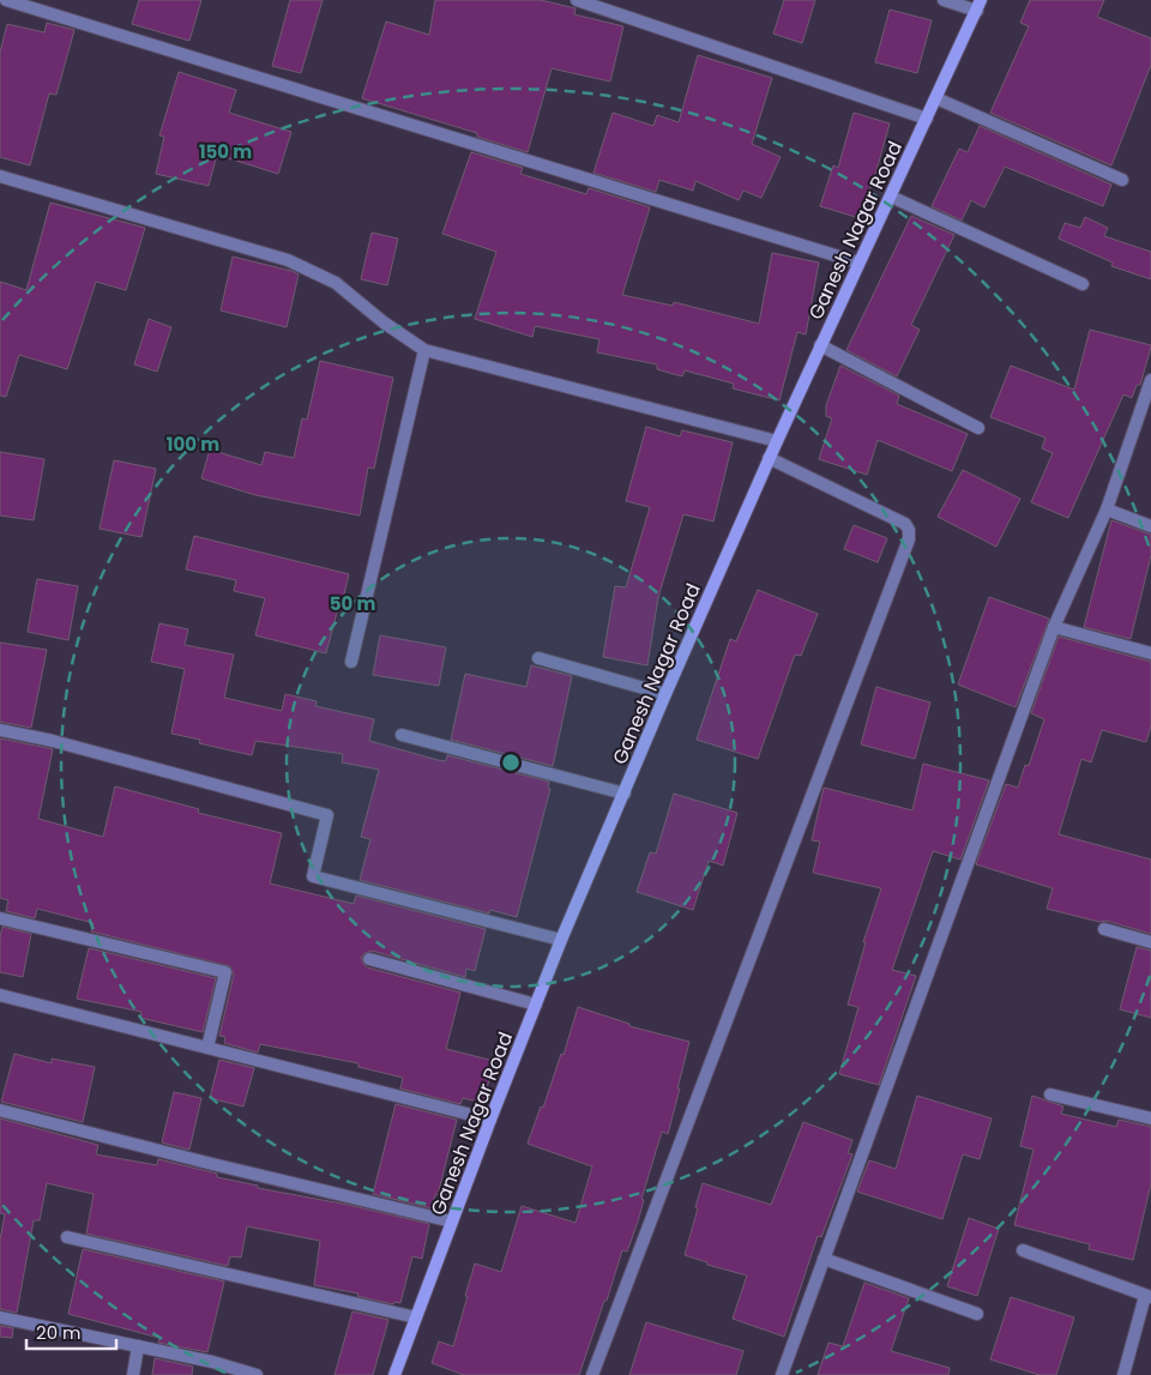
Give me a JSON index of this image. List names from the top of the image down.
{
  "streets": {
    "street": ["Ganesh Nagar Road"]
  },
  "scale_bar": "20 m",
  "rings": ["150 m", "100 m", "50 m"]
}
